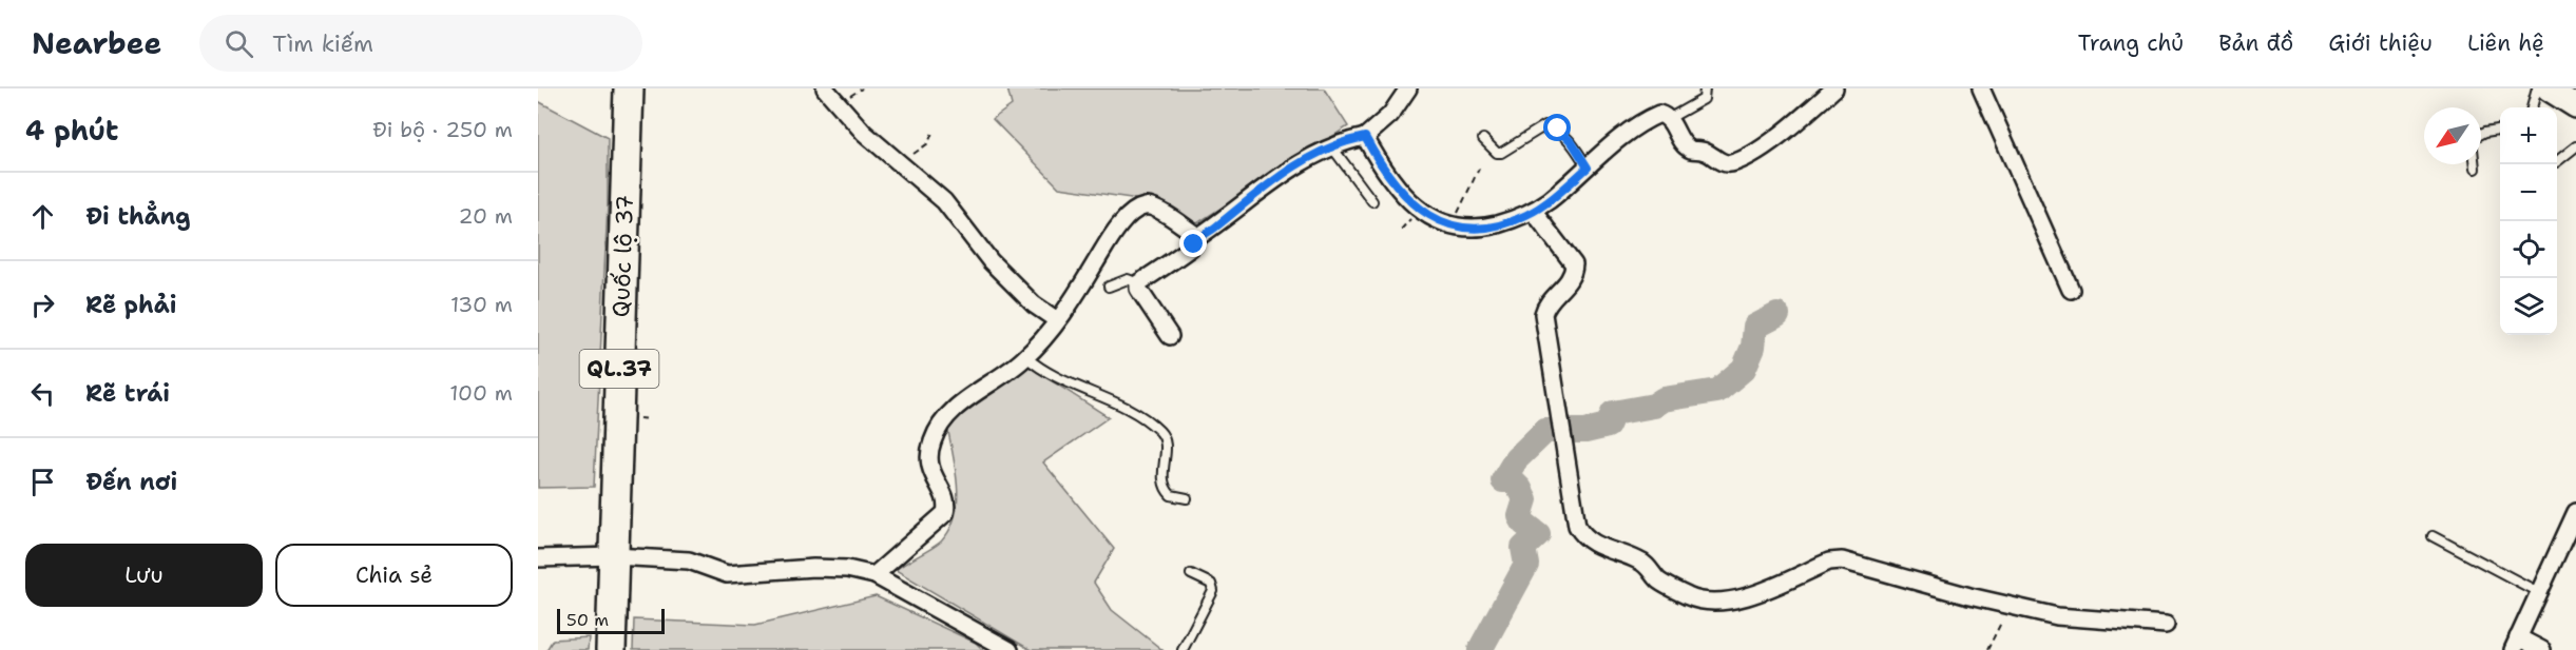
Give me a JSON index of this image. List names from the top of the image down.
{
  "streets": {
    "highway": ["Quốc lộ 37", "QL.37"]
  },
  "scale_bar": "50 m",
  "north": "bottom left",
  "page": {
    "header": "Nearbee",
    "search": "Tìm kiếm",
    "nav": [
      "Trang chủ",
      "Bản đồ",
      "Giới thiệu",
      "Liên hệ"
    ],
    "heading": ["4 phút", "Đi bộ · 250 m"],
    "map_buttons": ["+", "−"],
    "list": [
      ["Đi thẳng", "20 m"],
      ["Rẽ phải", "130 m"],
      ["Rẽ trái", "100 m"],
      "Đến nơi"
    ],
    "buttons": ["Lưu", "Chia sẻ"],
    "scale": "50 m"
  }
}
